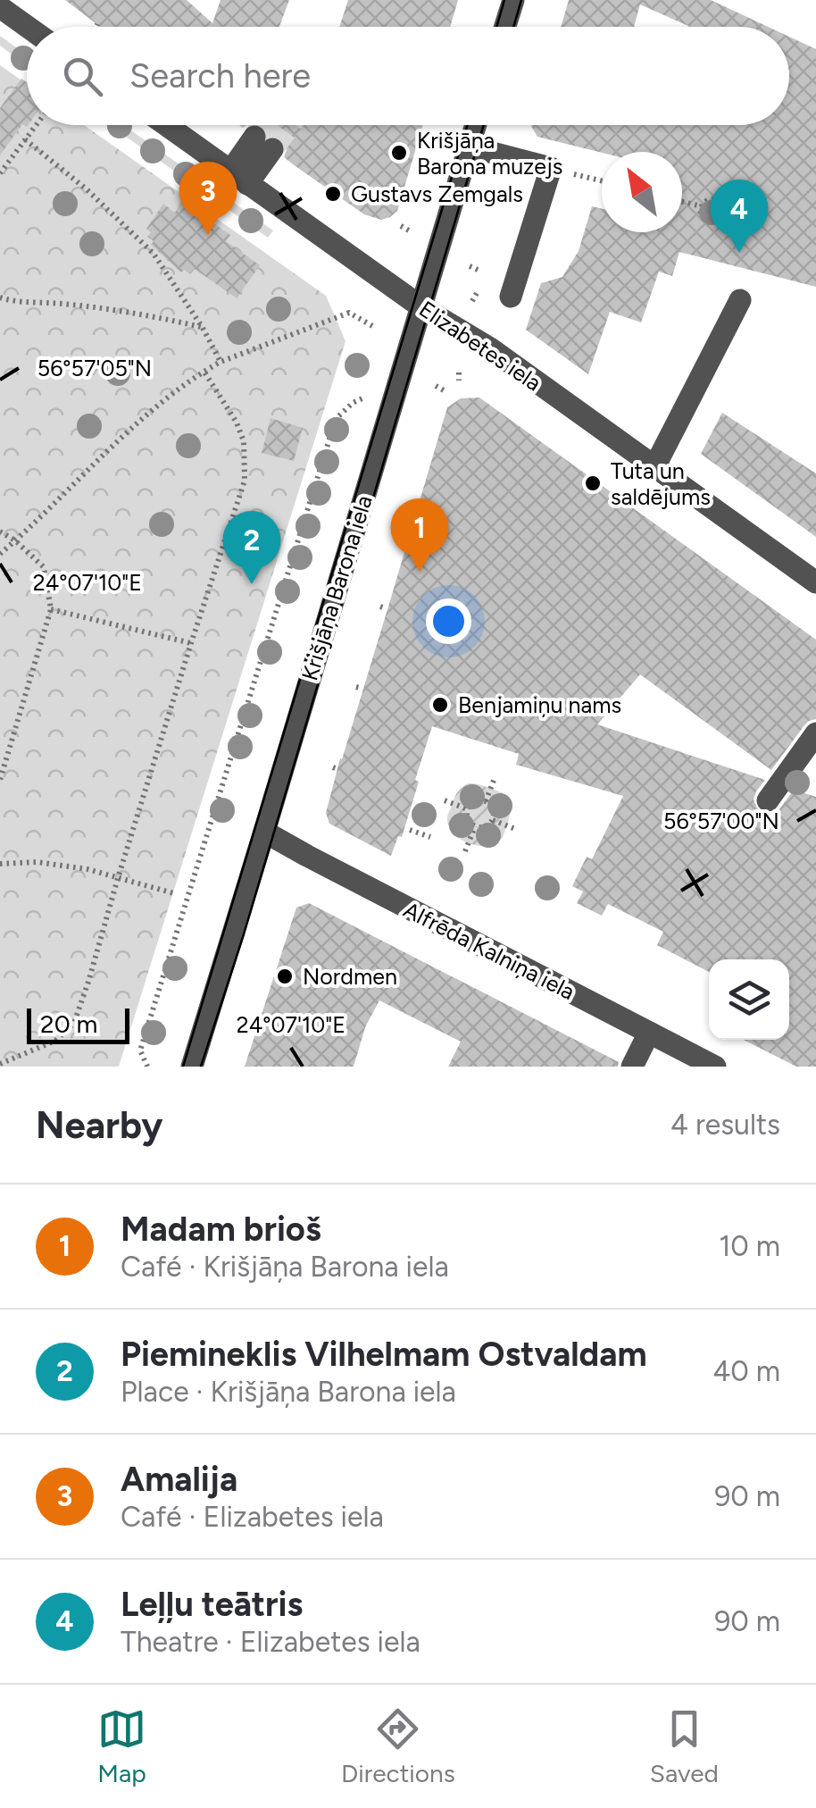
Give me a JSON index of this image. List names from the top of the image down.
{
  "streets": {
    "street": ["Elizabetes iela", "Krišjāņa Barona iela", "Alfrēda Kalniņa iela"]
  },
  "crossings": [
    ["Elizabetes iela", "Krišjāņa Barona iela"],
    ["Krišjāņa Barona iela", "Alfrēda Kalniņa iela"]
  ],
  "places": [
    "Krišjāņa Barona muzejs",
    "Gustavs Zemgals",
    "Tuta un saldējums",
    "Benjamiņu nams",
    "Nordmen"
  ],
  "scale_bar": "20 m",
  "north": "top left",
  "page": {
    "search": "Search here",
    "pins": [
      "3",
      "4",
      "1",
      "2"
    ],
    "scale": "20 m",
    "heading": ["Nearby", "4 results"],
    "list": [
      {
        "mark": "1",
        "name": "Madam brioš",
        "note": "Café · Krišjāņa Barona iela",
        "value": "10 m"
      },
      {
        "mark": "2",
        "name": "Piemineklis Vilhelmam Ostvaldam",
        "note": "Place · Krišjāņa Barona iela",
        "value": "40 m"
      },
      {
        "mark": "3",
        "name": "Amalija",
        "note": "Café · Elizabetes iela",
        "value": "90 m"
      },
      {
        "mark": "4",
        "name": "Leļļu teātris",
        "note": "Theatre · Elizabetes iela",
        "value": "90 m"
      }
    ],
    "nav": ["Map", "Directions", "Saved"]
  },
  "coordinates": ["56°57'05\"N", "24°07'10\"E", "56°57'00\"N"]
}
